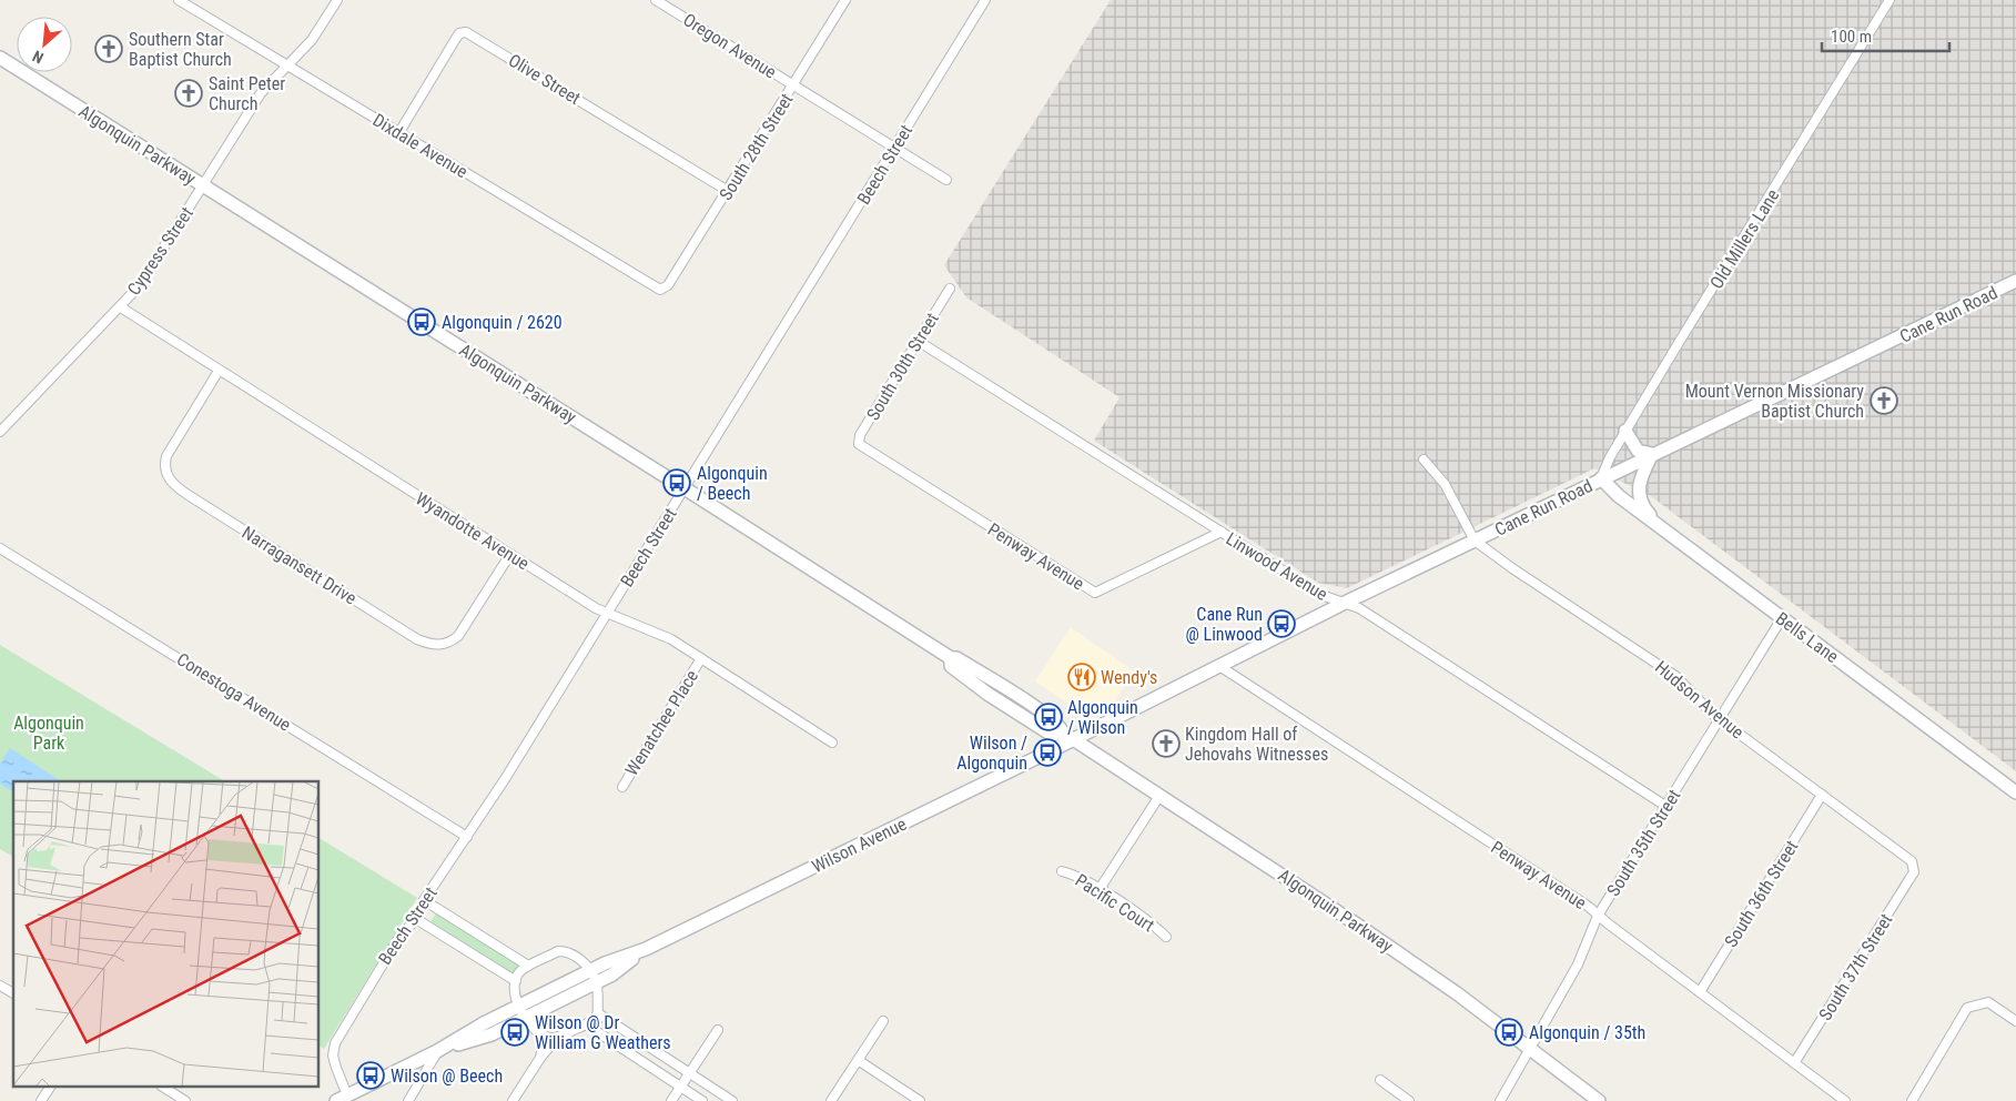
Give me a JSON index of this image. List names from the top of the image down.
{
  "streets": {
    "main road": [
      "Algonquin Parkway",
      "Cane Run Road",
      "Bells Lane",
      "Wilson Avenue"
    ],
    "street": [
      "Oregon Avenue",
      "Olive Street",
      "Dixdale Avenue",
      "South 28th Street",
      "Beech Street",
      "Old Millers Lane",
      "Cypress Street",
      "South 30th Street",
      "Wyandotte Avenue",
      "Penway Avenue",
      "Narragansett Drive",
      "Linwood Avenue",
      "Conestoga Avenue",
      "Hudson Avenue",
      "Wenatchee Place",
      "South 35th Street",
      "South 36th Street",
      "Pacific Court",
      "South 37th Street"
    ]
  },
  "crossings": [
    ["Oregon Avenue", "South 28th Street"],
    ["Oregon Avenue", "Beech Street"],
    ["Olive Street", "Dixdale Avenue"],
    ["Olive Street", "South 28th Street"],
    ["Algonquin Parkway", "Beech Street"],
    ["Algonquin Parkway", "Cypress Street"],
    ["Algonquin Parkway", "Cane Run Road"],
    ["Algonquin Parkway", "South 35th Street"],
    ["Algonquin Parkway", "Wilson Avenue"],
    ["Dixdale Avenue", "South 28th Street"],
    ["Dixdale Avenue", "Cypress Street"],
    ["Beech Street", "Wyandotte Avenue"],
    ["Beech Street", "Conestoga Avenue"],
    ["Beech Street", "Wilson Avenue"],
    ["Old Millers Lane", "Cane Run Road"],
    ["Old Millers Lane", "Bells Lane"],
    ["Cypress Street", "Wyandotte Avenue"],
    ["Cane Run Road", "Penway Avenue"],
    ["Cane Run Road", "Linwood Avenue"],
    ["Cane Run Road", "Bells Lane"],
    ["Cane Run Road", "Hudson Avenue"],
    ["Cane Run Road", "Wilson Avenue"],
    ["South 30th Street", "Penway Avenue"],
    ["South 30th Street", "Linwood Avenue"],
    ["Wyandotte Avenue", "Narragansett Drive"],
    ["Wyandotte Avenue", "Wenatchee Place"],
    ["Penway Avenue", "Linwood Avenue"],
    ["Penway Avenue", "South 35th Street"],
    ["Penway Avenue", "South 36th Street"],
    ["Penway Avenue", "South 37th Street"],
    ["Linwood Avenue", "South 35th Street"],
    ["Bells Lane", "South 35th Street"],
    ["Hudson Avenue", "South 35th Street"],
    ["Hudson Avenue", "South 36th Street"],
    ["Hudson Avenue", "South 37th Street"]
  ],
  "parks": ["Algonquin Park"],
  "places": {
    "church": [
      "Southern Star Baptist Church",
      "Saint Peter Church",
      "Mount Vernon Missionary Baptist Church",
      "Kingdom Hall of Jehovahs Witnesses"
    ],
    "bus stop": [
      "Algonquin / 2620",
      "Algonquin / Beech",
      "Cane Run @ Linwood",
      "Algonquin / Wilson",
      "Wilson / Algonquin",
      "Wilson @ Dr William G Weathers",
      "Algonquin / 35th",
      "Wilson @ Beech"
    ],
    "restaurant": ["Wendy's"]
  },
  "scale_bar": "100 m",
  "north": "bottom left"
}
